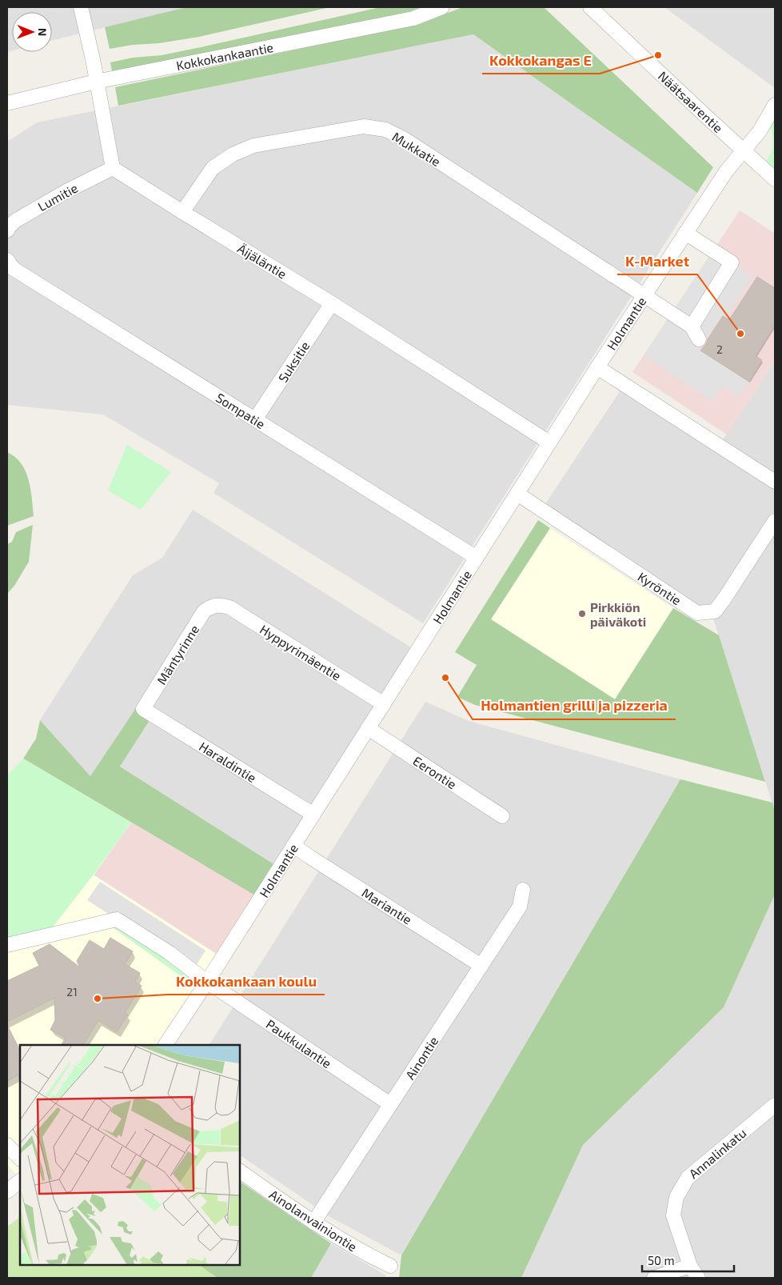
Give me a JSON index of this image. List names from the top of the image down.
{
  "streets": {
    "street": [
      "Kokkokankaantie",
      "Näätsaarentie",
      "Mukkatie",
      "Lumitie",
      "Äijäläntie",
      "Holmantie",
      "Suksitie",
      "Sompatie",
      "Kyröntie",
      "Hyppyrimäentie",
      "Mäntyrinne",
      "Haraldintie",
      "Eerontie",
      "Mariantie",
      "Paukkulantie",
      "Ainontie",
      "Annalinkatu",
      "Ainolanvainiontie"
    ]
  },
  "crossings": [
    ["Näätsaarentie", "Holmantie"],
    ["Mukkatie", "Äijäläntie"],
    ["Mukkatie", "Holmantie"],
    ["Lumitie", "Äijäläntie"],
    ["Äijäläntie", "Holmantie"],
    ["Äijäläntie", "Suksitie"],
    ["Holmantie", "Sompatie"],
    ["Holmantie", "Kyröntie"],
    ["Holmantie", "Hyppyrimäentie"],
    ["Holmantie", "Haraldintie"],
    ["Holmantie", "Eerontie"],
    ["Holmantie", "Mariantie"],
    ["Holmantie", "Paukkulantie"],
    ["Suksitie", "Sompatie"],
    ["Hyppyrimäentie", "Mäntyrinne"],
    ["Mäntyrinne", "Haraldintie"],
    ["Mariantie", "Ainontie"],
    ["Paukkulantie", "Ainontie"],
    ["Ainontie", "Ainolanvainiontie"]
  ],
  "places": [
    "Kokkokangas E",
    "K-Market",
    "Pirkkiön päiväkoti",
    "Holmantien grilli ja pizzeria",
    "Kokkokankaan koulu"
  ],
  "house_numbers": ["2", "21"],
  "scale_bar": "50 m",
  "north": "right"
}
